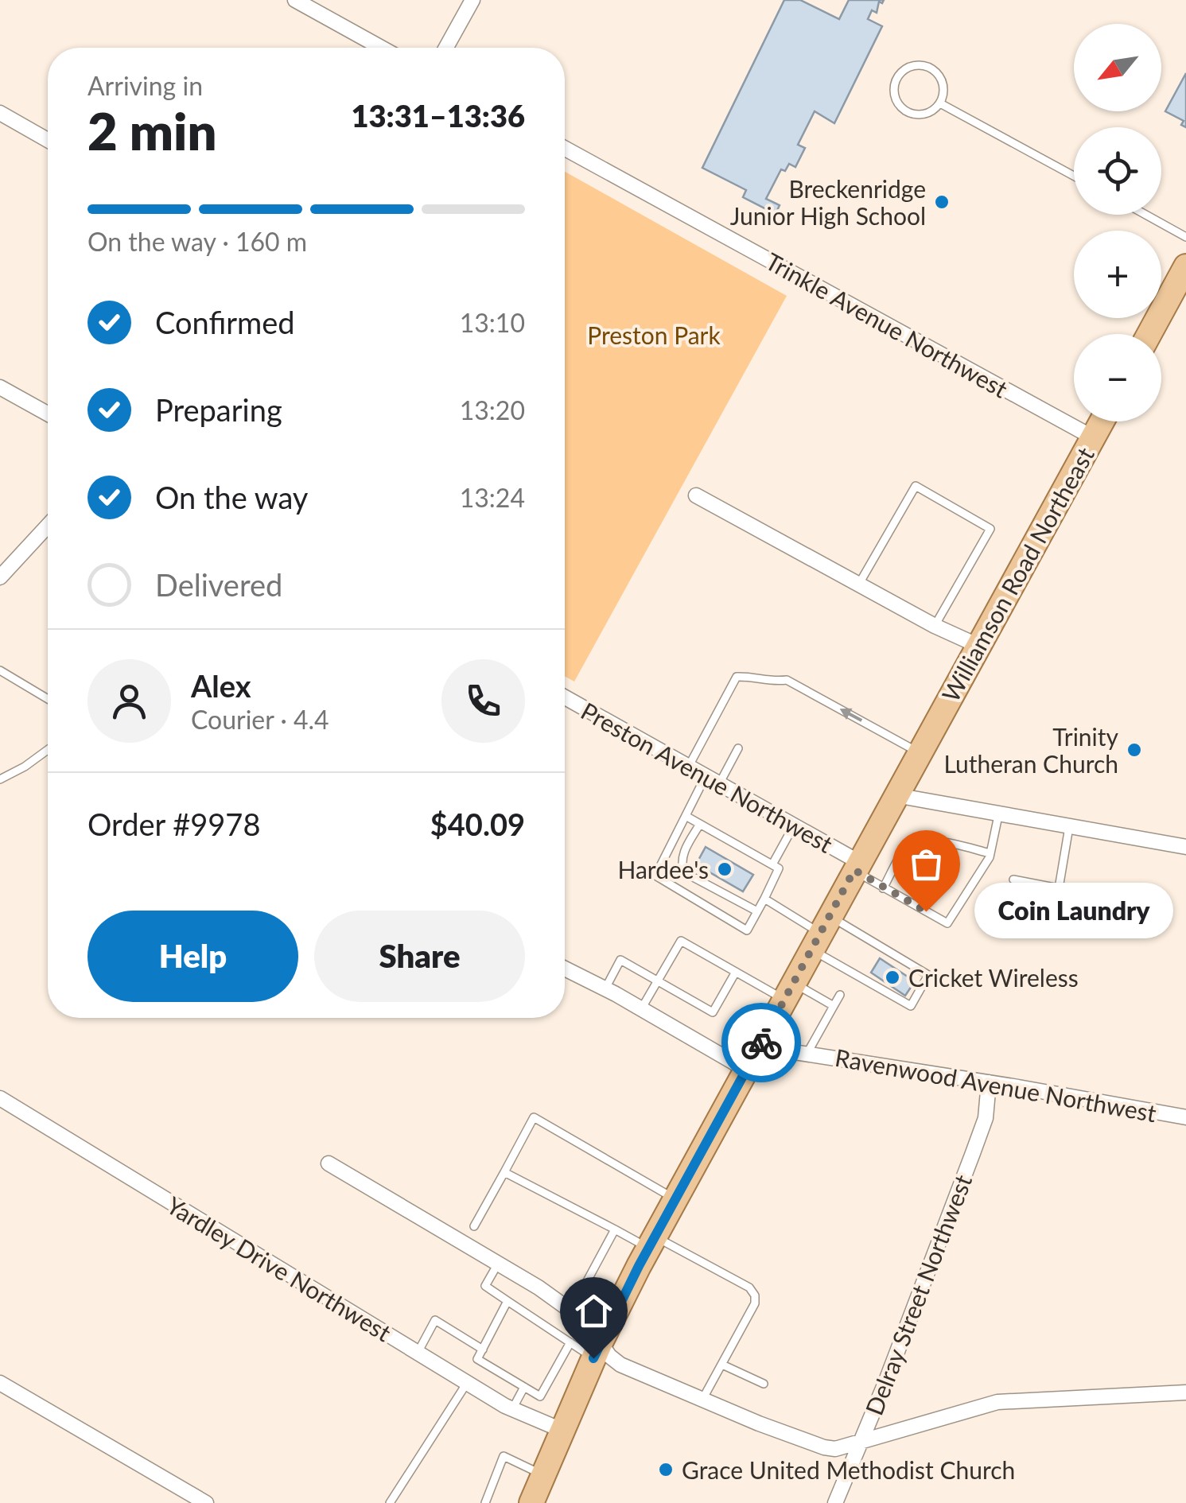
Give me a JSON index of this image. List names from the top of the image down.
{
  "streets": {
    "main road": ["Williamson Road Northeast"],
    "street": [
      "Trinkle Avenue Northwest",
      "Preston Avenue Northwest",
      "Ravenwood Avenue Northwest",
      "Yardley Drive Northwest",
      "Delray Street Northwest"
    ]
  },
  "crossings": [
    ["Trinkle Avenue Northwest", "Williamson Road Northeast"],
    ["Williamson Road Northeast", "Preston Avenue Northwest"],
    ["Williamson Road Northeast", "Ravenwood Avenue Northwest"],
    ["Williamson Road Northeast", "Yardley Drive Northwest"],
    ["Ravenwood Avenue Northwest", "Delray Street Northwest"]
  ],
  "parks": ["Preston Park"],
  "places": [
    "Breckenridge Junior High School",
    "Trinity Lutheran Church",
    "Hardee's",
    "Coin Laundry",
    "Cricket Wireless",
    "Grace United Methodist Church"
  ],
  "north": "bottom left",
  "page": {
    "map_buttons": ["+", "−"],
    "heading": ["2 min", "Arriving in", "13:31–13:36"],
    "panel": [
      "Alex",
      "Courier · 4.4",
      "Order #9978",
      "$40.09"
    ],
    "bar": "On the way · 160 m",
    "list": [
      ["Confirmed", "13:10"],
      ["Preparing", "13:20"],
      ["On the way", "13:24"],
      "Delivered"
    ],
    "bubble": "Coin Laundry",
    "buttons": ["Help", "Share"]
  }
}
